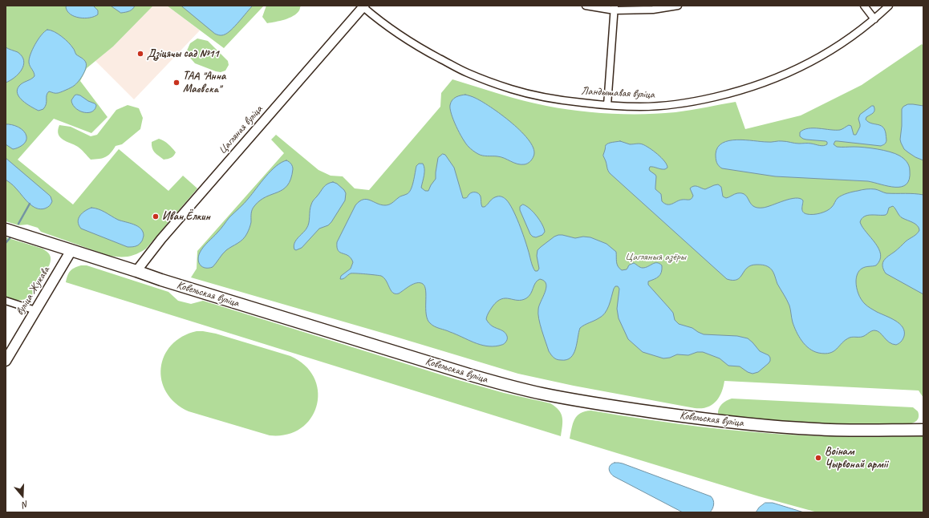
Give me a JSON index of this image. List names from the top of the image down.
{
  "streets": {
    "highway": ["Ковельская вуліца"],
    "main road": ["вуліца Жукава"],
    "street": ["Ландышавая вуліца", "Цагляная вуліца"]
  },
  "crossings": [
    ["Ландышавая вуліца", "Цагляная вуліца"],
    ["Цагляная вуліца", "Ковельская вуліца"],
    ["вуліца Жукава", "Ковельская вуліца"]
  ],
  "parks": ["Цагляныя азёры"],
  "places": [
    "Дзіцячы сад №11",
    "ТАА \"Анна Маевска\"",
    "Иван Ёлкин",
    "Воінам Чырвонай арміі"
  ],
  "north": "bottom"
}
